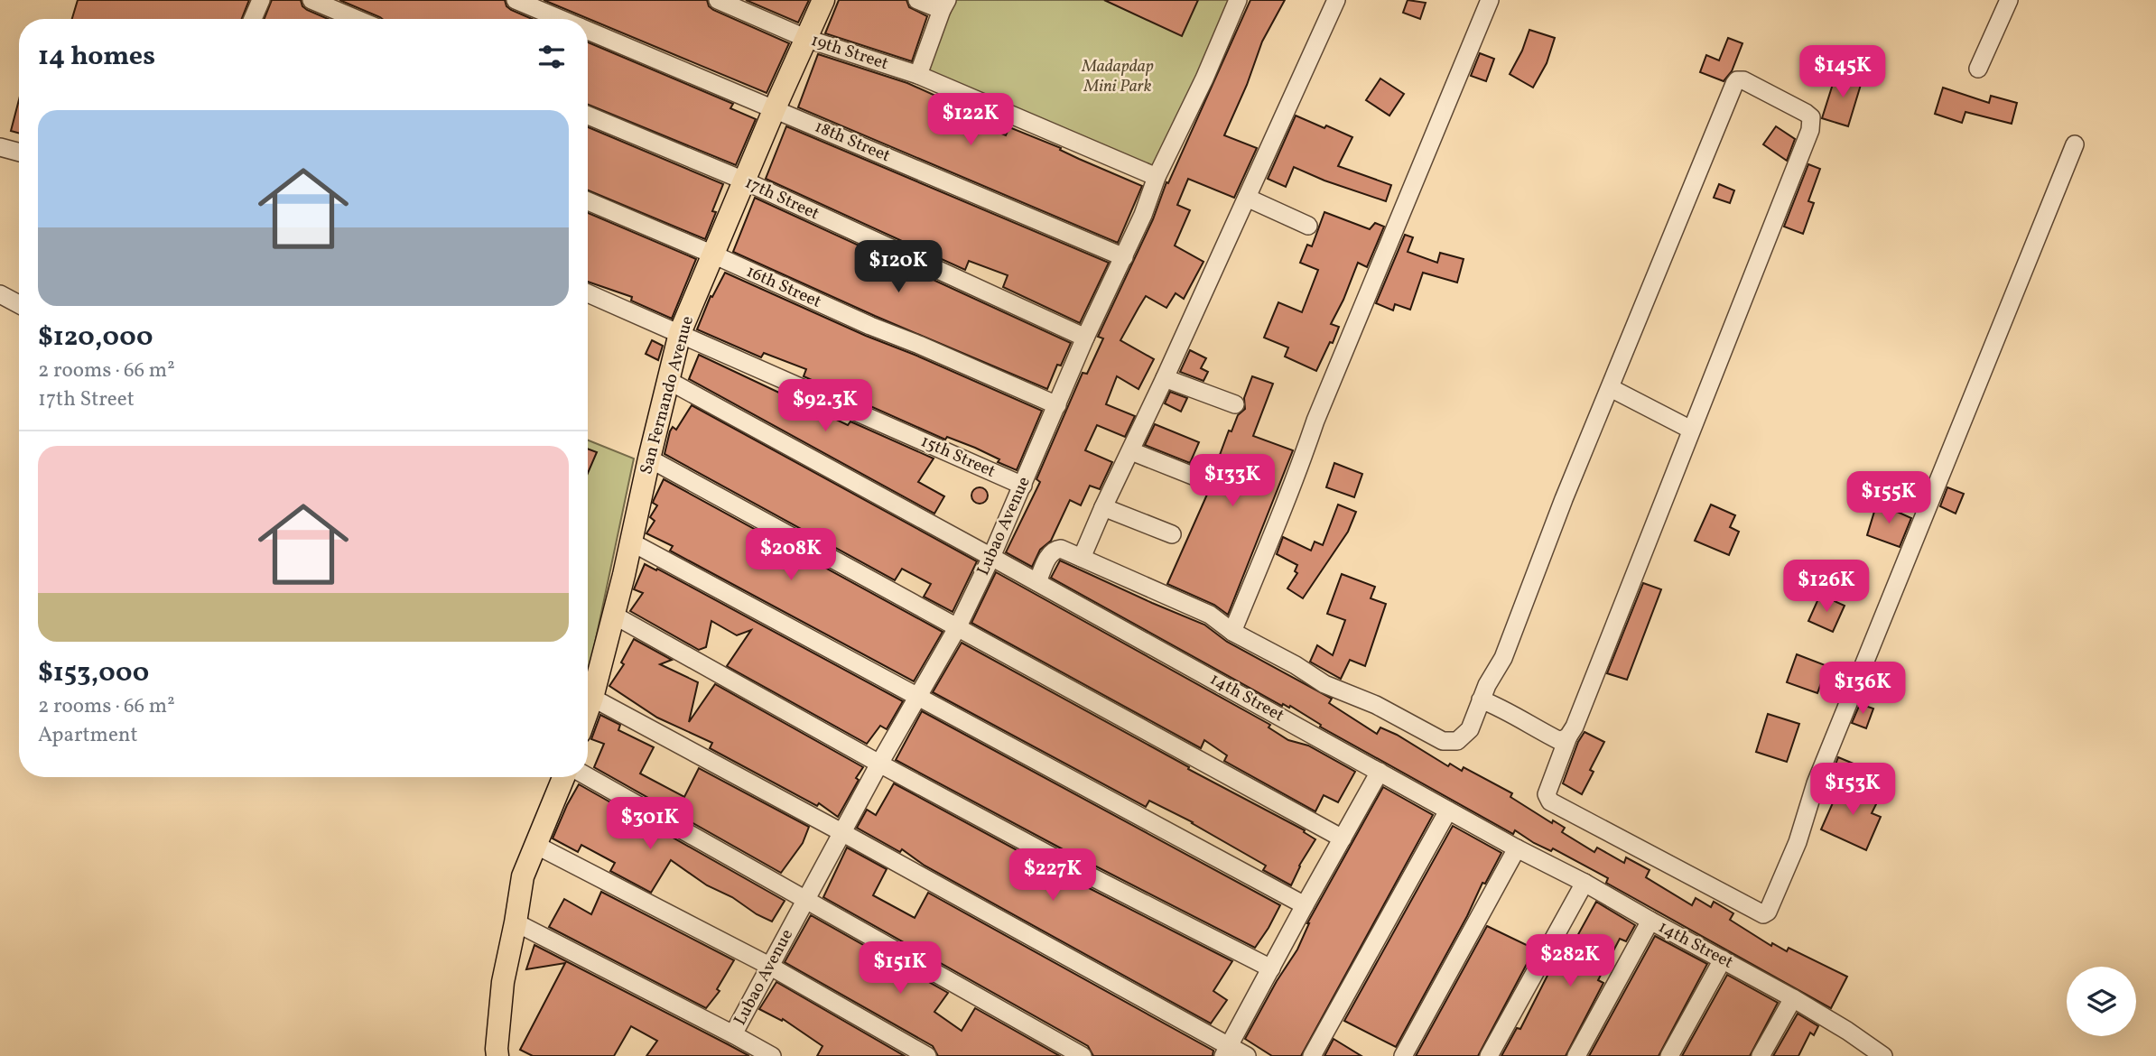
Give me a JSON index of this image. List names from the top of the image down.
{
  "streets": {
    "main road": ["San Fernando Avenue"],
    "street": [
      "19th Street",
      "18th Street",
      "17th Street",
      "16th Street",
      "15th Street",
      "Lubao Avenue",
      "14th Street"
    ]
  },
  "crossings": [
    ["19th Street", "San Fernando Avenue"],
    ["19th Street", "Lubao Avenue"],
    ["18th Street", "San Fernando Avenue"],
    ["18th Street", "Lubao Avenue"],
    ["17th Street", "San Fernando Avenue"],
    ["17th Street", "Lubao Avenue"],
    ["16th Street", "San Fernando Avenue"],
    ["16th Street", "Lubao Avenue"],
    ["San Fernando Avenue", "15th Street"],
    ["San Fernando Avenue", "14th Street"],
    ["15th Street", "Lubao Avenue"],
    ["Lubao Avenue", "14th Street"]
  ],
  "parks": ["Madapdap Mini Park"],
  "page": {
    "heading": "14 homes",
    "price": [
      "$145K",
      "$122K",
      "$120K",
      "$92.3K",
      "$133K",
      "$155K",
      "$208K",
      "$126K",
      "$136K",
      "$153K",
      "$301K",
      "$227K",
      "$282K",
      "$151K"
    ],
    "list": [
      {
        "name": "$120,000",
        "note": "2 rooms · 66 m² · 17th Street"
      },
      {
        "name": "$153,000",
        "note": "2 rooms · 66 m² · Apartment"
      }
    ]
  }
}
